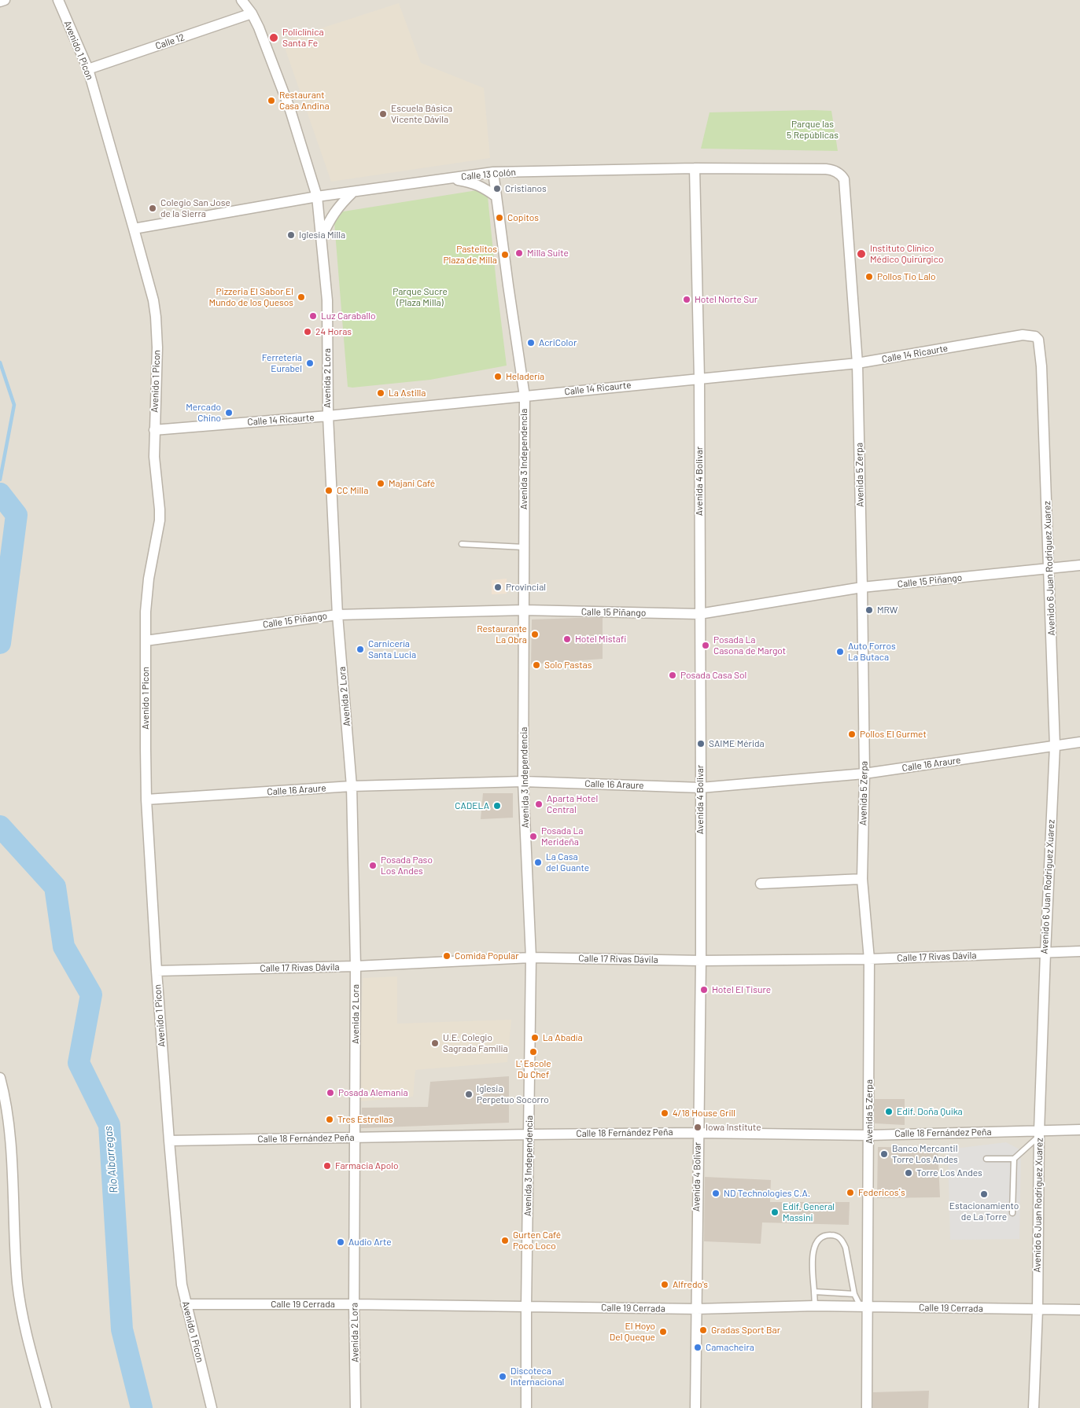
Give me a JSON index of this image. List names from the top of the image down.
{
  "streets": {
    "street": [
      "Calle 12",
      "Avenido 1 Picon",
      "Calle 13 Colón",
      "Calle 14 Ricaurte",
      "Avenida 2 Lora",
      "Avenida 3 Independencia",
      "Avenida 5 Zerpa",
      "Avenida 4 Bolivar",
      "Avenido 6 Juan Rodriguez Xuarez",
      "Calle 15 Piñango",
      "Calle 16 Araure",
      "Calle 17 Rivas Dávila",
      "Calle 18 Fernández Peña",
      "Calle 19 Cerrada"
    ]
  },
  "crossings": [
    ["Calle 12", "Avenido 1 Picon"],
    ["Calle 12", "Avenida 2 Lora"],
    ["Avenido 1 Picon", "Calle 13 Colón"],
    ["Avenido 1 Picon", "Calle 14 Ricaurte"],
    ["Avenido 1 Picon", "Calle 15 Piñango"],
    ["Avenido 1 Picon", "Calle 16 Araure"],
    ["Avenido 1 Picon", "Calle 17 Rivas Dávila"],
    ["Avenido 1 Picon", "Calle 18 Fernández Peña"],
    ["Avenido 1 Picon", "Calle 19 Cerrada"],
    ["Calle 13 Colón", "Avenida 2 Lora"],
    ["Calle 13 Colón", "Avenida 3 Independencia"],
    ["Calle 13 Colón", "Avenida 5 Zerpa"],
    ["Calle 13 Colón", "Avenida 4 Bolivar"],
    ["Calle 14 Ricaurte", "Avenida 2 Lora"],
    ["Calle 14 Ricaurte", "Avenida 3 Independencia"],
    ["Calle 14 Ricaurte", "Avenida 5 Zerpa"],
    ["Calle 14 Ricaurte", "Avenida 4 Bolivar"],
    ["Calle 14 Ricaurte", "Avenido 6 Juan Rodriguez Xuarez"],
    ["Avenida 2 Lora", "Calle 15 Piñango"],
    ["Avenida 2 Lora", "Calle 16 Araure"],
    ["Avenida 2 Lora", "Calle 17 Rivas Dávila"],
    ["Avenida 2 Lora", "Calle 18 Fernández Peña"],
    ["Avenida 2 Lora", "Calle 19 Cerrada"],
    ["Avenida 3 Independencia", "Calle 15 Piñango"],
    ["Avenida 3 Independencia", "Calle 16 Araure"],
    ["Avenida 3 Independencia", "Calle 17 Rivas Dávila"],
    ["Avenida 3 Independencia", "Calle 18 Fernández Peña"],
    ["Avenida 3 Independencia", "Calle 19 Cerrada"],
    ["Avenida 5 Zerpa", "Calle 15 Piñango"],
    ["Avenida 5 Zerpa", "Calle 16 Araure"],
    ["Avenida 5 Zerpa", "Calle 17 Rivas Dávila"],
    ["Avenida 5 Zerpa", "Calle 18 Fernández Peña"],
    ["Avenida 5 Zerpa", "Calle 19 Cerrada"],
    ["Avenida 4 Bolivar", "Calle 15 Piñango"],
    ["Avenida 4 Bolivar", "Calle 16 Araure"],
    ["Avenida 4 Bolivar", "Calle 17 Rivas Dávila"],
    ["Avenida 4 Bolivar", "Calle 18 Fernández Peña"],
    ["Avenida 4 Bolivar", "Calle 19 Cerrada"],
    ["Avenido 6 Juan Rodriguez Xuarez", "Calle 15 Piñango"],
    ["Avenido 6 Juan Rodriguez Xuarez", "Calle 16 Araure"],
    ["Avenido 6 Juan Rodriguez Xuarez", "Calle 17 Rivas Dávila"],
    ["Avenido 6 Juan Rodriguez Xuarez", "Calle 18 Fernández Peña"],
    ["Avenido 6 Juan Rodriguez Xuarez", "Calle 19 Cerrada"]
  ],
  "water": ["Río Albarregas"],
  "parks": ["Parque las 5 Repúblicas", "Parque Sucre (Plaza Milla)"],
  "places": [
    "Policlínica Santa Fe",
    "Restaurant Casa Andina",
    "Escuela Básica Vicente Dávila",
    "Cristianos",
    "Colegio San Jose de la Sierra",
    "Copitos",
    "Iglesia Milla",
    "Milla Suite",
    "Instituto Clínico Médico Quirúrgico",
    "Pastelitos Plaza de Milla",
    "Pollos Tio Lalo",
    "Pizzeria El Sabor El Mundo de los Quesos",
    "Hotel Norte Sur",
    "Luz Caraballo",
    "24 Horas",
    "AcriColor",
    "Ferretería Eurabel",
    "Heladería",
    "La Astilla",
    "Mercado Chino",
    "Majani Café",
    "CC Milla",
    "Provincial",
    "MRW",
    "Restaurante La Obra",
    "Hotel Mistafi",
    "Posada La Casona de Margot",
    "Carnicería Santa Lucia",
    "Auto Forros La Butaca",
    "Solo Pastas",
    "Posada Casa Sol",
    "Pollos El Gurmet",
    "SAIME Mérida",
    "Aparta Hotel Central",
    "CADELA",
    "Posada La Merideña",
    "La Casa del Guante",
    "Posada Paso Los Andes",
    "Comida Popular",
    "Hotel El Tisure",
    "La Abadía",
    "U.E. Colegio Sagrada Familia",
    "L' Escole Du Chef",
    "Posada Alemania",
    "Iglesia Perpetuo Socorro",
    "Edif. Doña Quika",
    "4/18 House Grill",
    "Tres Estrellas",
    "Iowa Institute",
    "Banco Mercantil Torre Los Andes",
    "Farmacia Apolo",
    "Torre Los Andes",
    "Federicos´s",
    "ND Technologies C.A.",
    "Estacionamiento de La Torre",
    "Edif. General Massini",
    "Gurten Café Poco Loco",
    "Audio Arte",
    "Alfredo's",
    "Gradas Sport Bar",
    "El Hoyo Del Queque",
    "Camacheira",
    "Discoteca Internacional"
  ]
}
